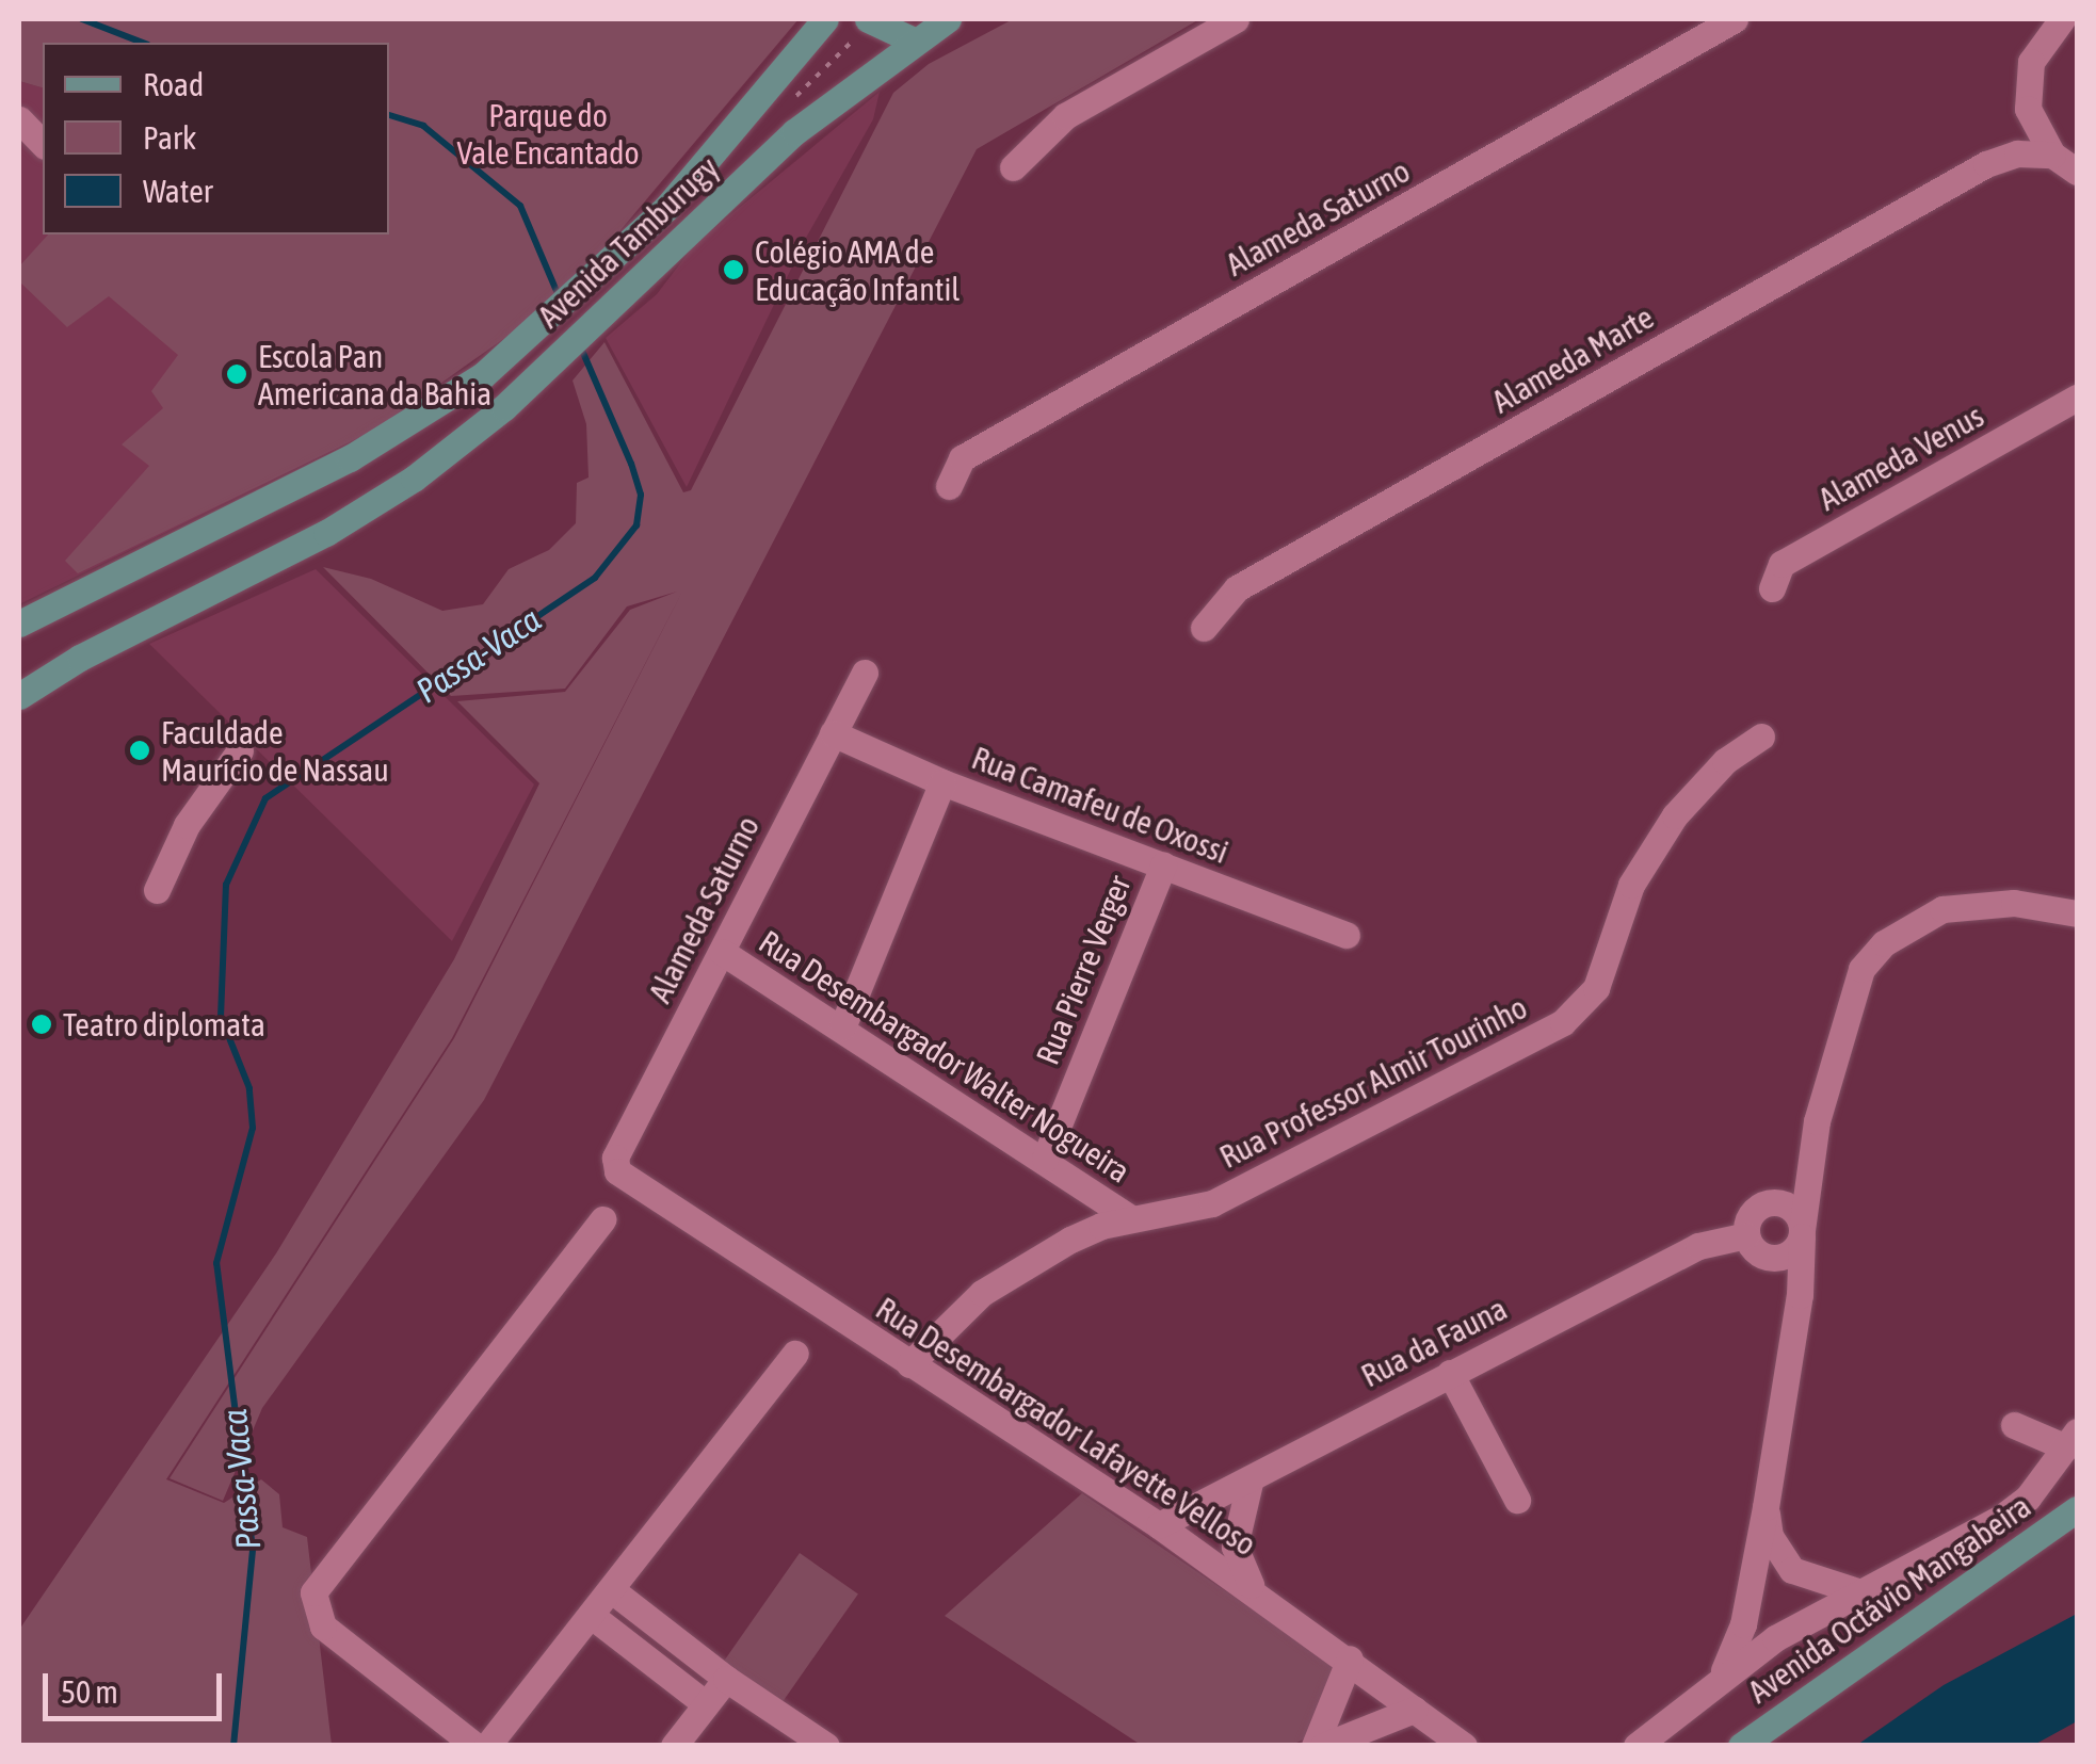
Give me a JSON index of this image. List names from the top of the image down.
{
  "streets": {
    "main road": ["Avenida Tamburugy", "Avenida Octávio Mangabeira"],
    "street": [
      "Alameda Saturno",
      "Alameda Marte",
      "Alameda Venus",
      "Rua Camafeu de Oxossi",
      "Rua Pierre Verger",
      "Rua Desembargador Walter Nogueira",
      "Rua Professor Almir Tourinho",
      "Rua da Fauna",
      "Rua Desembargador Lafayette Velloso"
    ]
  },
  "crossings": [
    ["Alameda Saturno", "Rua Camafeu de Oxossi"],
    ["Alameda Saturno", "Rua Desembargador Walter Nogueira"],
    ["Alameda Saturno", "Rua Desembargador Lafayette Velloso"],
    ["Rua Camafeu de Oxossi", "Rua Pierre Verger"],
    ["Rua Pierre Verger", "Rua Desembargador Walter Nogueira"],
    ["Rua Desembargador Walter Nogueira", "Rua Professor Almir Tourinho"],
    ["Rua Professor Almir Tourinho", "Rua Desembargador Lafayette Velloso"],
    ["Rua da Fauna", "Rua Desembargador Lafayette Velloso"]
  ],
  "water": ["Passa-Vaca"],
  "parks": ["Parque do Vale Encantado"],
  "places": [
    "Colégio AMA de Educação Infantil",
    "Escola Pan Americana da Bahia",
    "Faculdade Maurício de Nassau",
    "Teatro diplomata"
  ],
  "legend": ["Road", "Park", "Water"],
  "scale_bar": "50 m"
}
